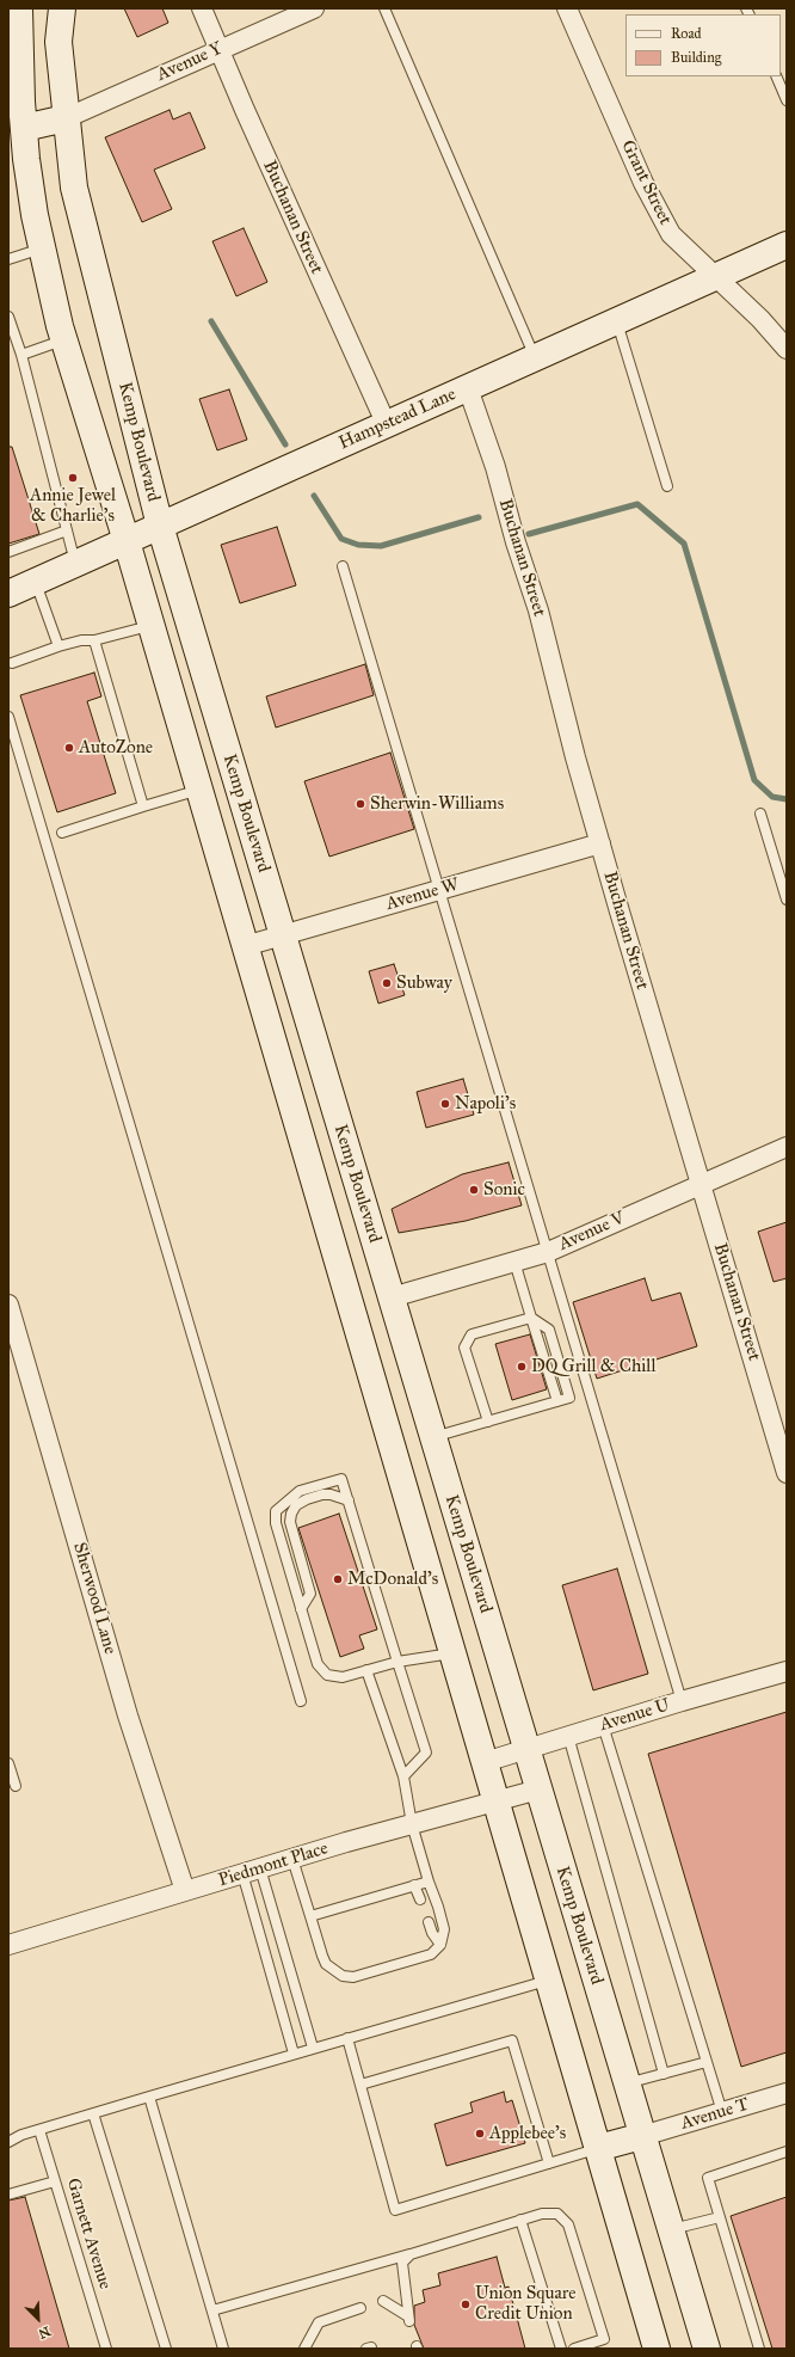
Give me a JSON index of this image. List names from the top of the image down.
{
  "streets": {
    "main road": ["Hampstead Lane", "Kemp Boulevard"],
    "street": [
      "Avenue Y",
      "Grant Street",
      "Buchanan Street",
      "Avenue W",
      "Avenue V",
      "Sherwood Lane",
      "Avenue U",
      "Piedmont Place",
      "Avenue T"
    ],
    "lane": ["Garnett Avenue"]
  },
  "crossings": [
    ["Avenue Y", "Buchanan Street"],
    ["Avenue Y", "Kemp Boulevard"],
    ["Grant Street", "Hampstead Lane"],
    ["Buchanan Street", "Hampstead Lane"],
    ["Buchanan Street", "Avenue W"],
    ["Buchanan Street", "Avenue V"],
    ["Hampstead Lane", "Kemp Boulevard"],
    ["Kemp Boulevard", "Avenue W"],
    ["Kemp Boulevard", "Avenue V"],
    ["Kemp Boulevard", "Avenue U"],
    ["Kemp Boulevard", "Piedmont Place"],
    ["Kemp Boulevard", "Avenue T"],
    ["Sherwood Lane", "Piedmont Place"]
  ],
  "places": [
    "Annie Jewel & Charlie's",
    "AutoZone",
    "Sherwin-Williams",
    "Subway",
    "Napoli's",
    "Sonic",
    "DQ Grill & Chill",
    "McDonald's",
    "Applebee's",
    "Union Square Credit Union"
  ],
  "legend": ["Road", "Building"],
  "north": "bottom right"
}
